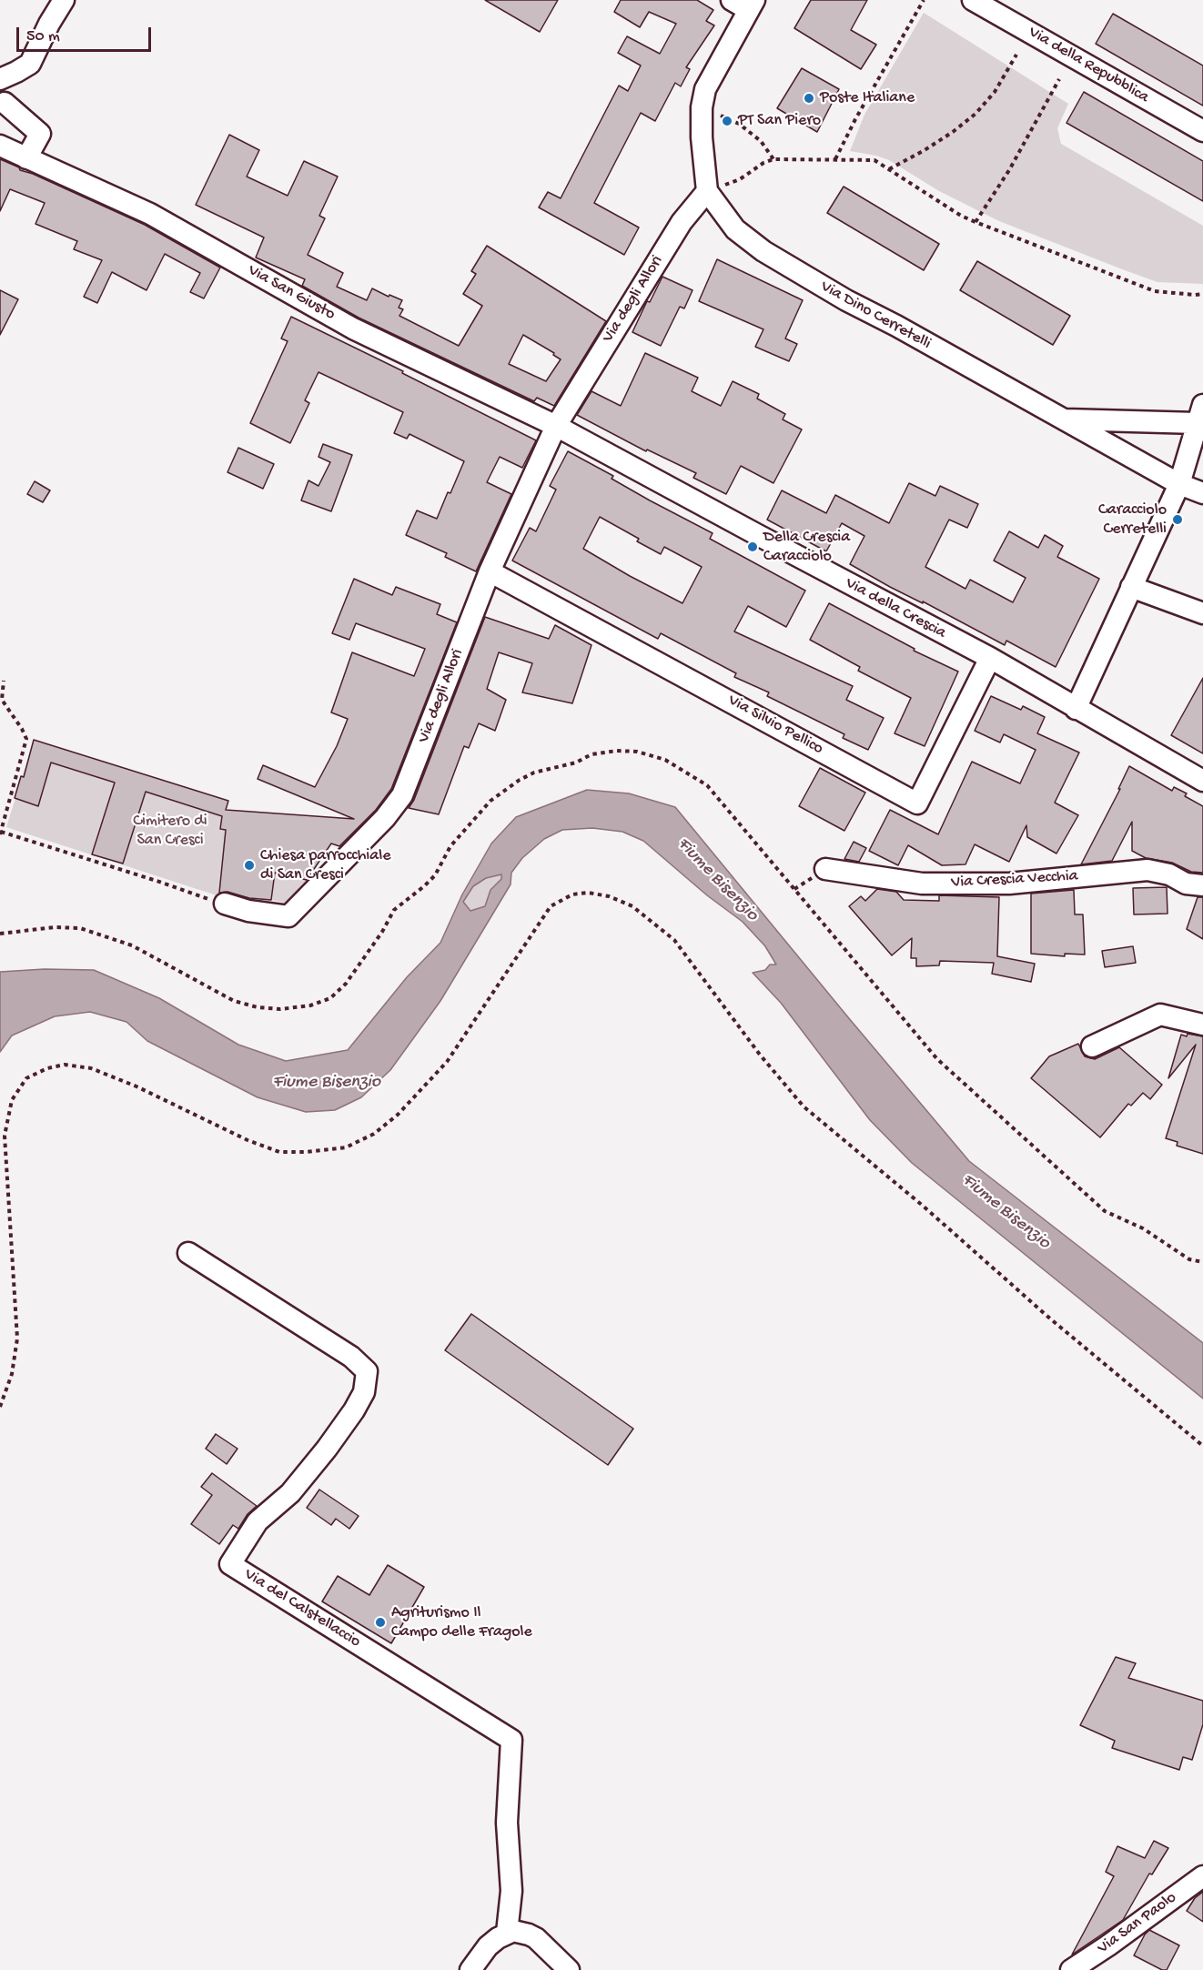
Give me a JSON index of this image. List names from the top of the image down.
{
  "streets": {
    "street": [
      "Via della Repubblica",
      "Via San Giusto",
      "Via degli Allori",
      "Via Dino Cerretelli",
      "Via della Crescia",
      "Via Silvio Pellico",
      "Via Crescia Vecchia",
      "Via del Calstellaccio",
      "Via San Paolo"
    ]
  },
  "crossings": [
    ["Via San Giusto", "Via degli Allori"],
    ["Via San Giusto", "Via della Crescia"],
    ["Via degli Allori", "Via Dino Cerretelli"],
    ["Via degli Allori", "Via della Crescia"],
    ["Via degli Allori", "Via Silvio Pellico"],
    ["Via della Crescia", "Via Silvio Pellico"]
  ],
  "water": ["Fiume Bisenzio"],
  "parks": ["Cimitero di San Cresci"],
  "places": [
    "Poste Italiane",
    "PT San Piero",
    "Caracciolo Cerretelli",
    "Della Crescia Caracciolo",
    "Chiesa parrocchiale di San Cresci",
    "Agriturismo Il Campo delle Fragole"
  ],
  "scale_bar": "50 m"
}
